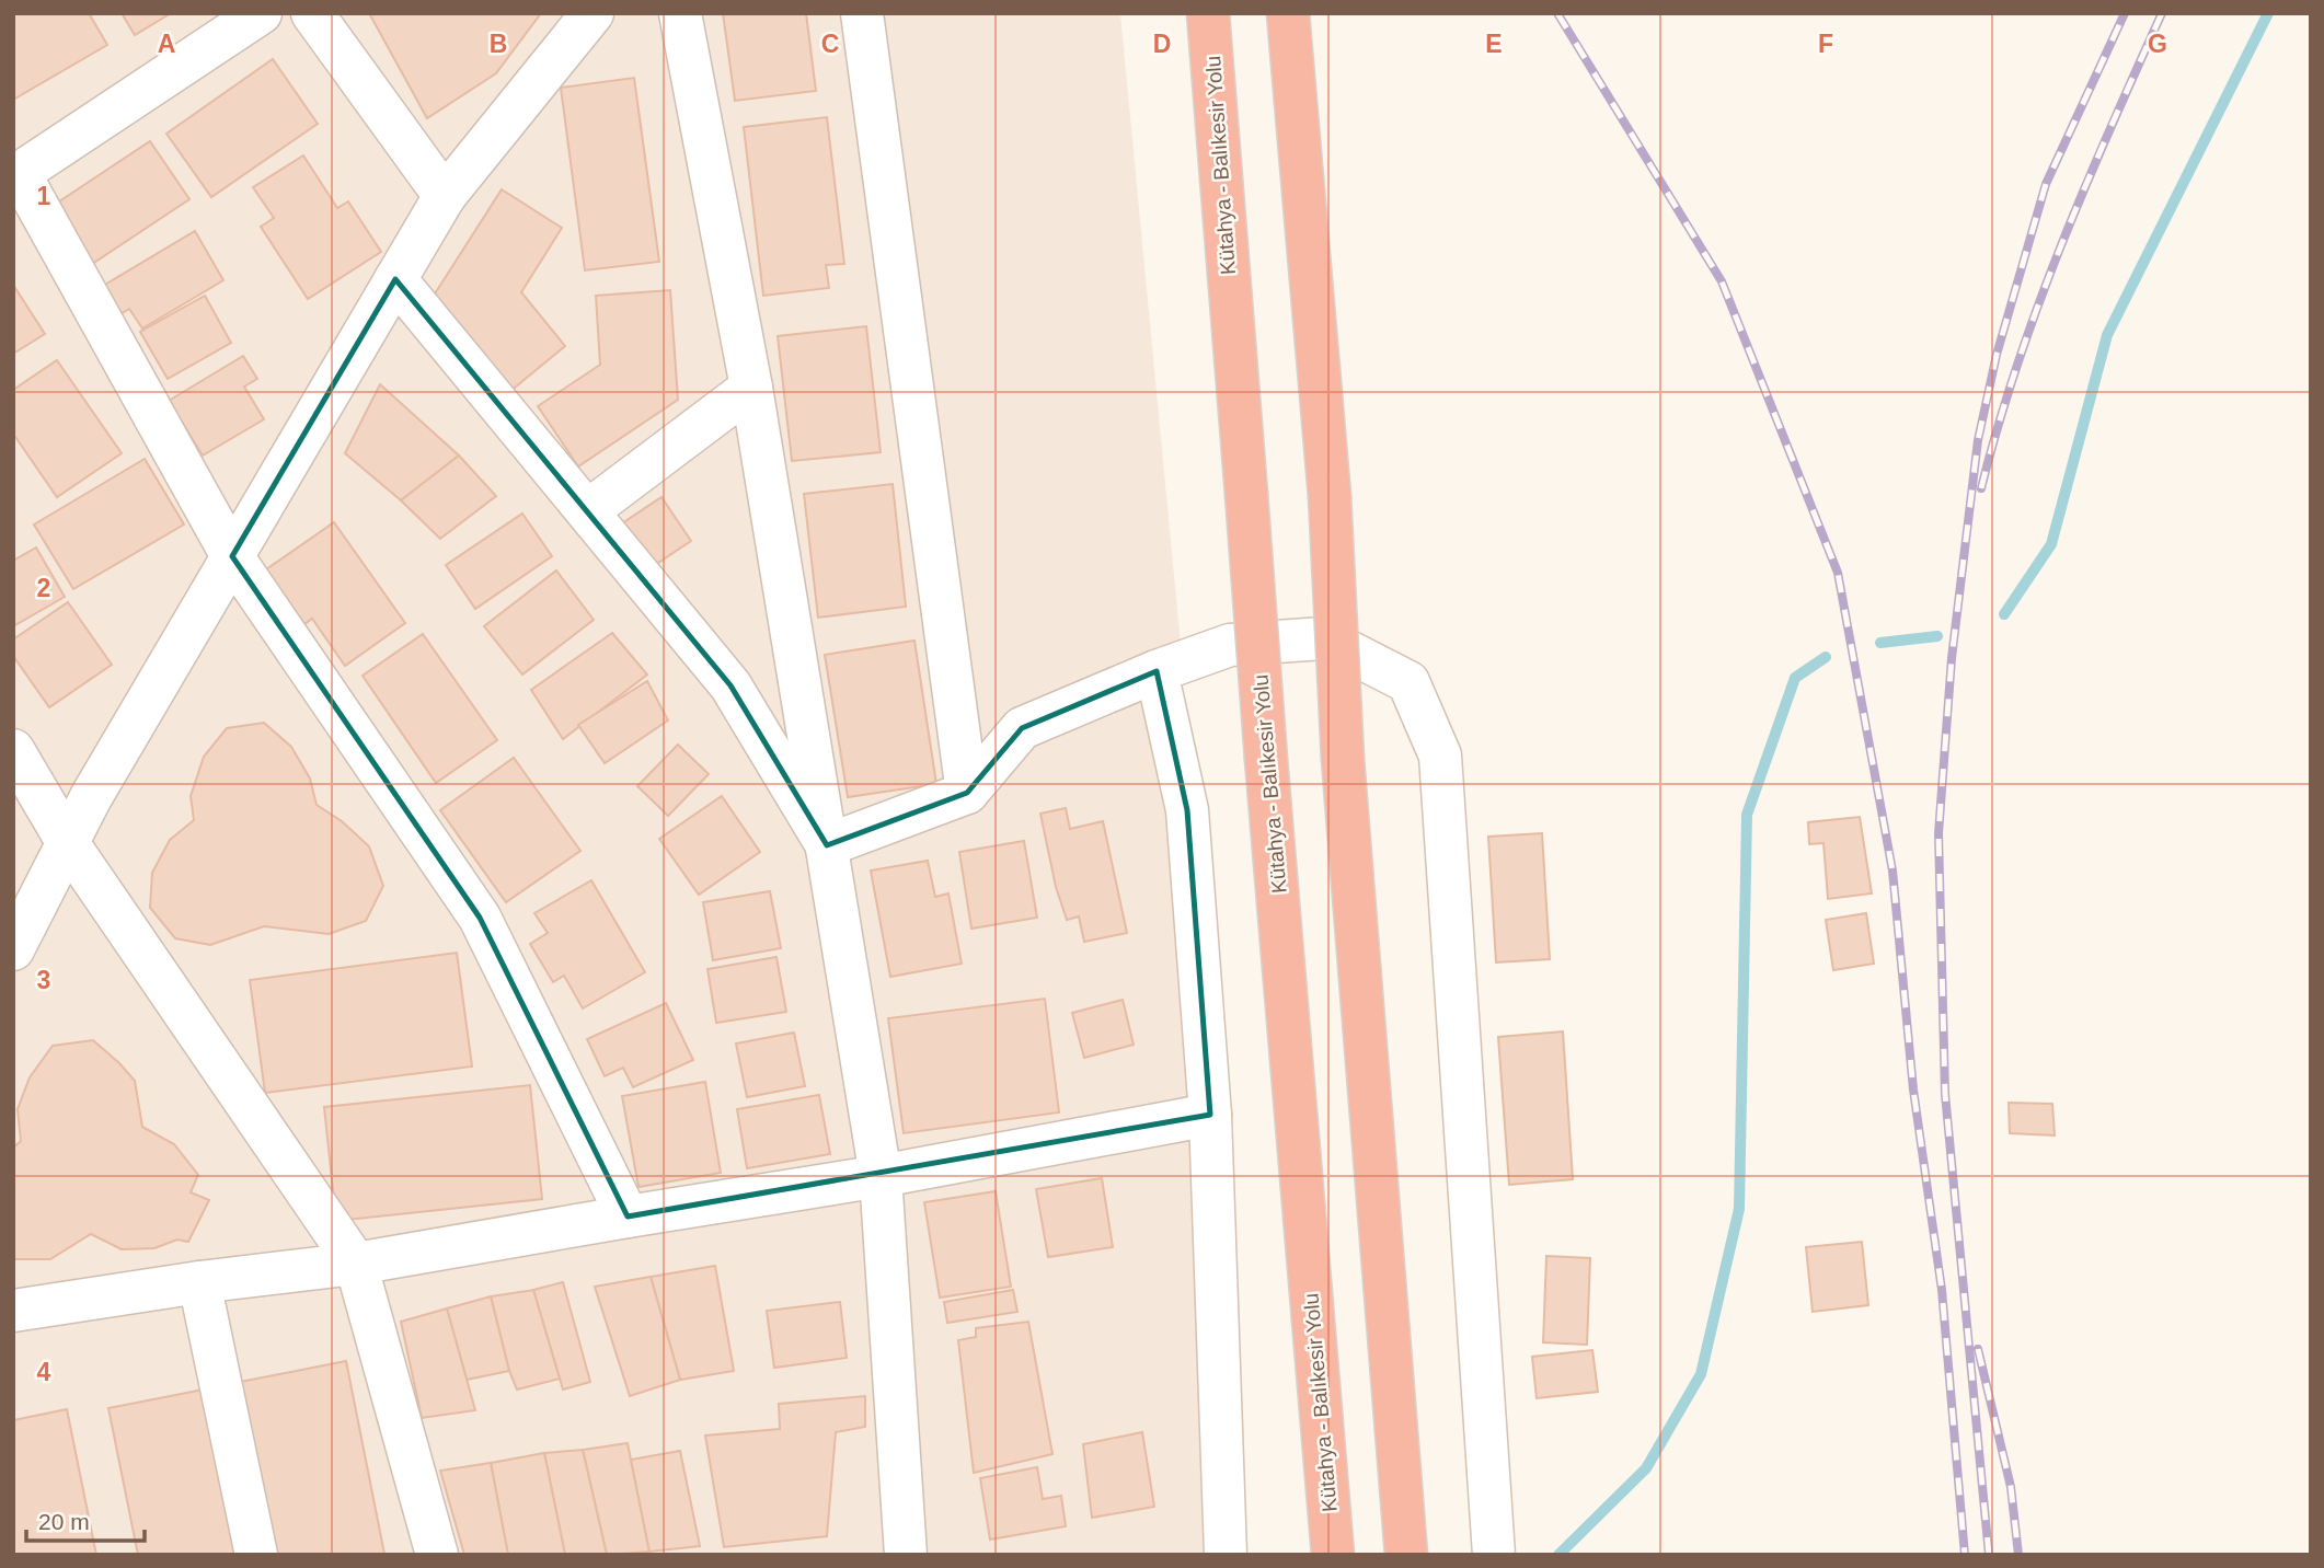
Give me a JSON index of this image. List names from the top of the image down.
{
  "streets": {
    "highway": ["Kütahya - Balıkesir Yolu"]
  },
  "scale_bar": "20 m",
  "grid": {
    "columns": [
      "A",
      "B",
      "C",
      "D",
      "E",
      "F",
      "G"
    ],
    "rows": [
      "1",
      "2",
      "3",
      "4"
    ]
  }
}
